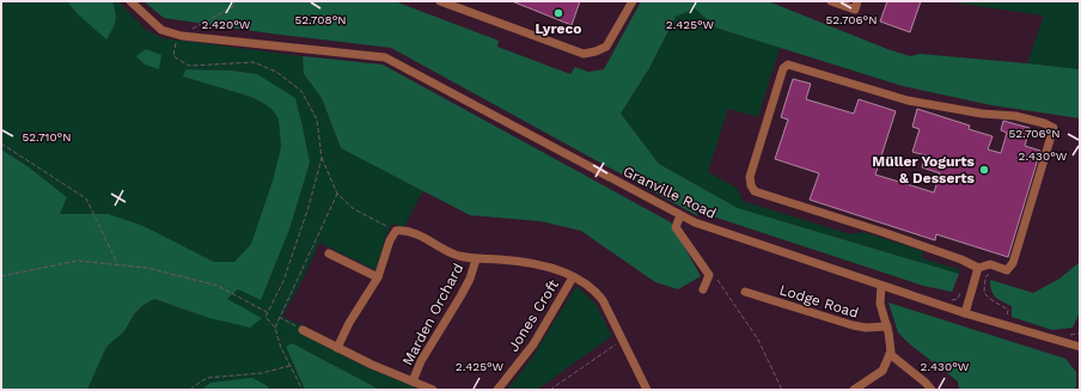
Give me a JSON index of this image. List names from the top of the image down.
{
  "streets": {
    "street": [
      "Granville Road",
      "Lodge Road",
      "Marden Orchard",
      "Jones Croft"
    ]
  },
  "crossings": [
    ["Granville Road", "Lodge Road"]
  ],
  "places": ["Lyreco", "Müller Yogurts & Desserts"],
  "coordinates": [
    "52.708°N",
    "52.706°N",
    "2.420°W",
    "2.425°W",
    "52.710°N",
    "2.430°W"
  ]
}
